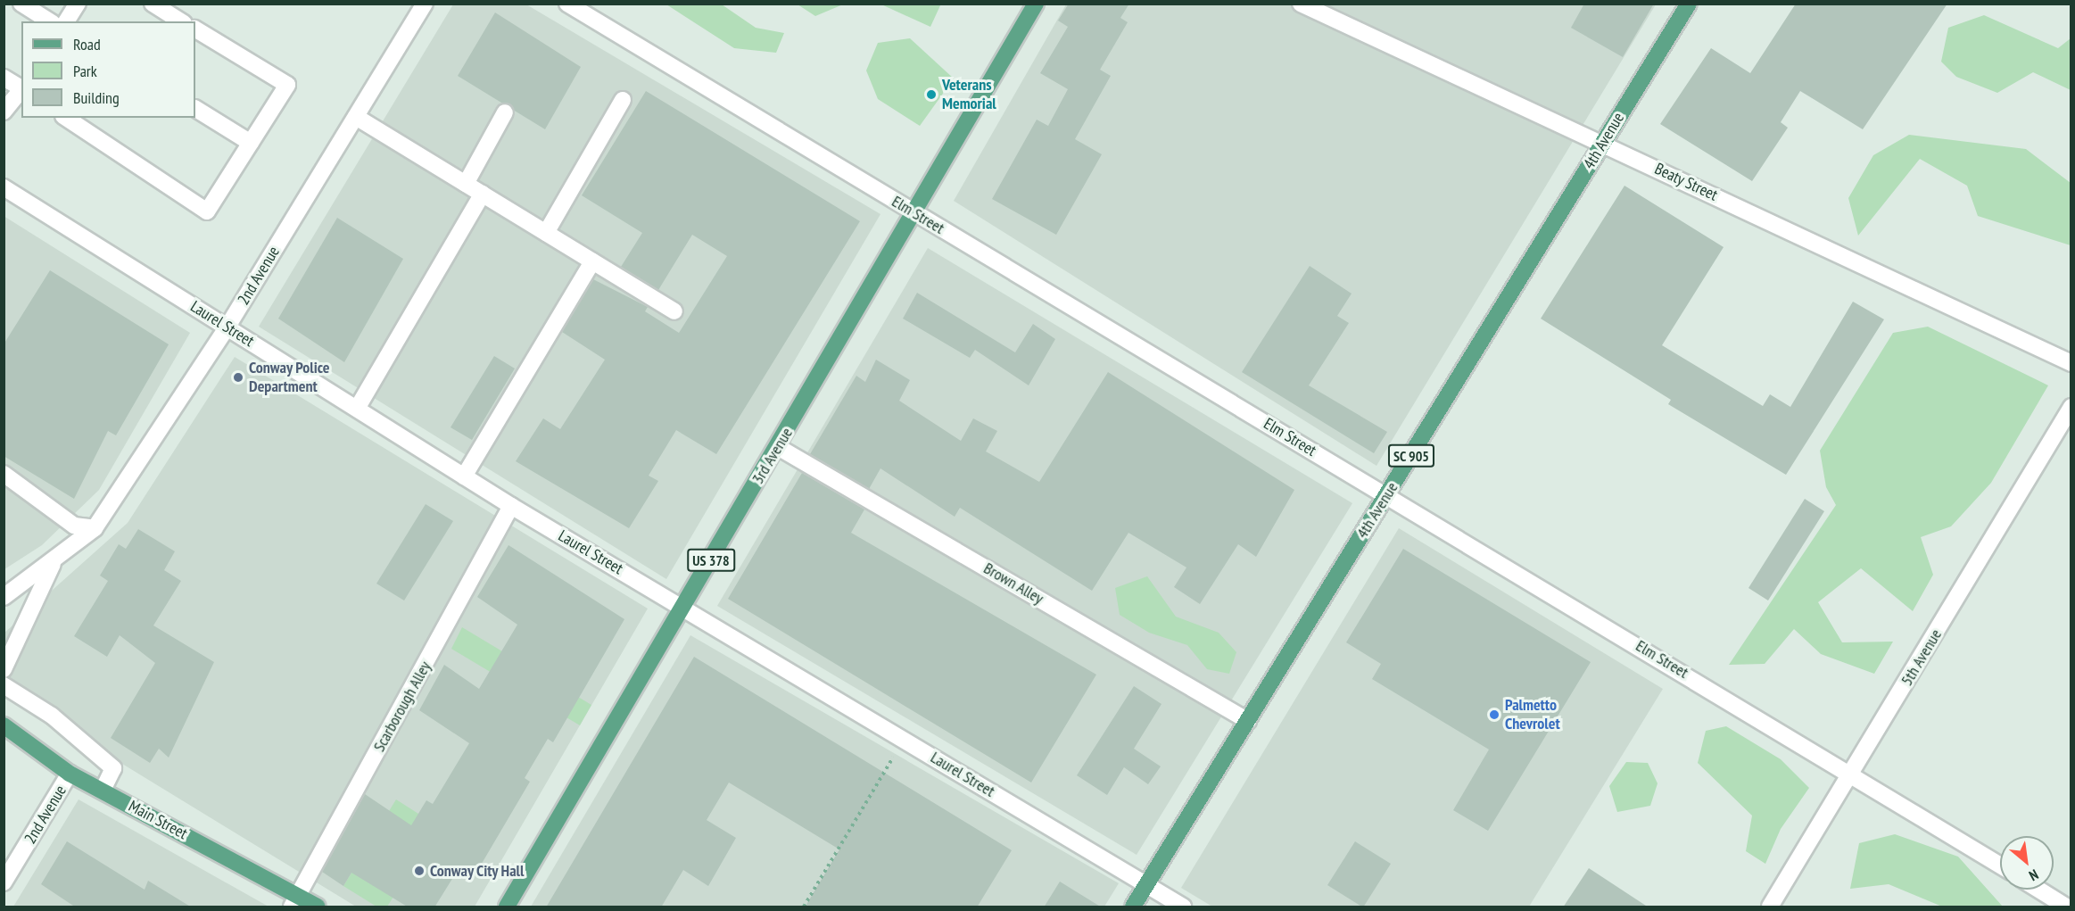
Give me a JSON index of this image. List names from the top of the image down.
{
  "streets": {
    "main road": [
      "4th Avenue",
      "3rd Avenue",
      "SC 905",
      "US 378",
      "Main Street"
    ],
    "street": [
      "Beaty Street",
      "Elm Street",
      "2nd Avenue",
      "Laurel Street",
      "Brown Alley",
      "5th Avenue",
      "Scarborough Alley"
    ]
  },
  "crossings": [
    ["4th Avenue", "Beaty Street"],
    ["4th Avenue", "Elm Street"],
    ["4th Avenue", "Laurel Street"],
    ["4th Avenue", "Brown Alley"],
    ["Elm Street", "3rd Avenue"],
    ["Elm Street", "5th Avenue"],
    ["2nd Avenue", "Laurel Street"],
    ["2nd Avenue", "Main Street"],
    ["Laurel Street", "3rd Avenue"],
    ["Laurel Street", "Scarborough Alley"],
    ["3rd Avenue", "Brown Alley"],
    ["Scarborough Alley", "Main Street"]
  ],
  "places": [
    "Veterans Memorial",
    "Conway Police Department",
    "Palmetto Chevrolet",
    "Conway City Hall"
  ],
  "legend": ["Road", "Park", "Building"],
  "north": "bottom right"
}
